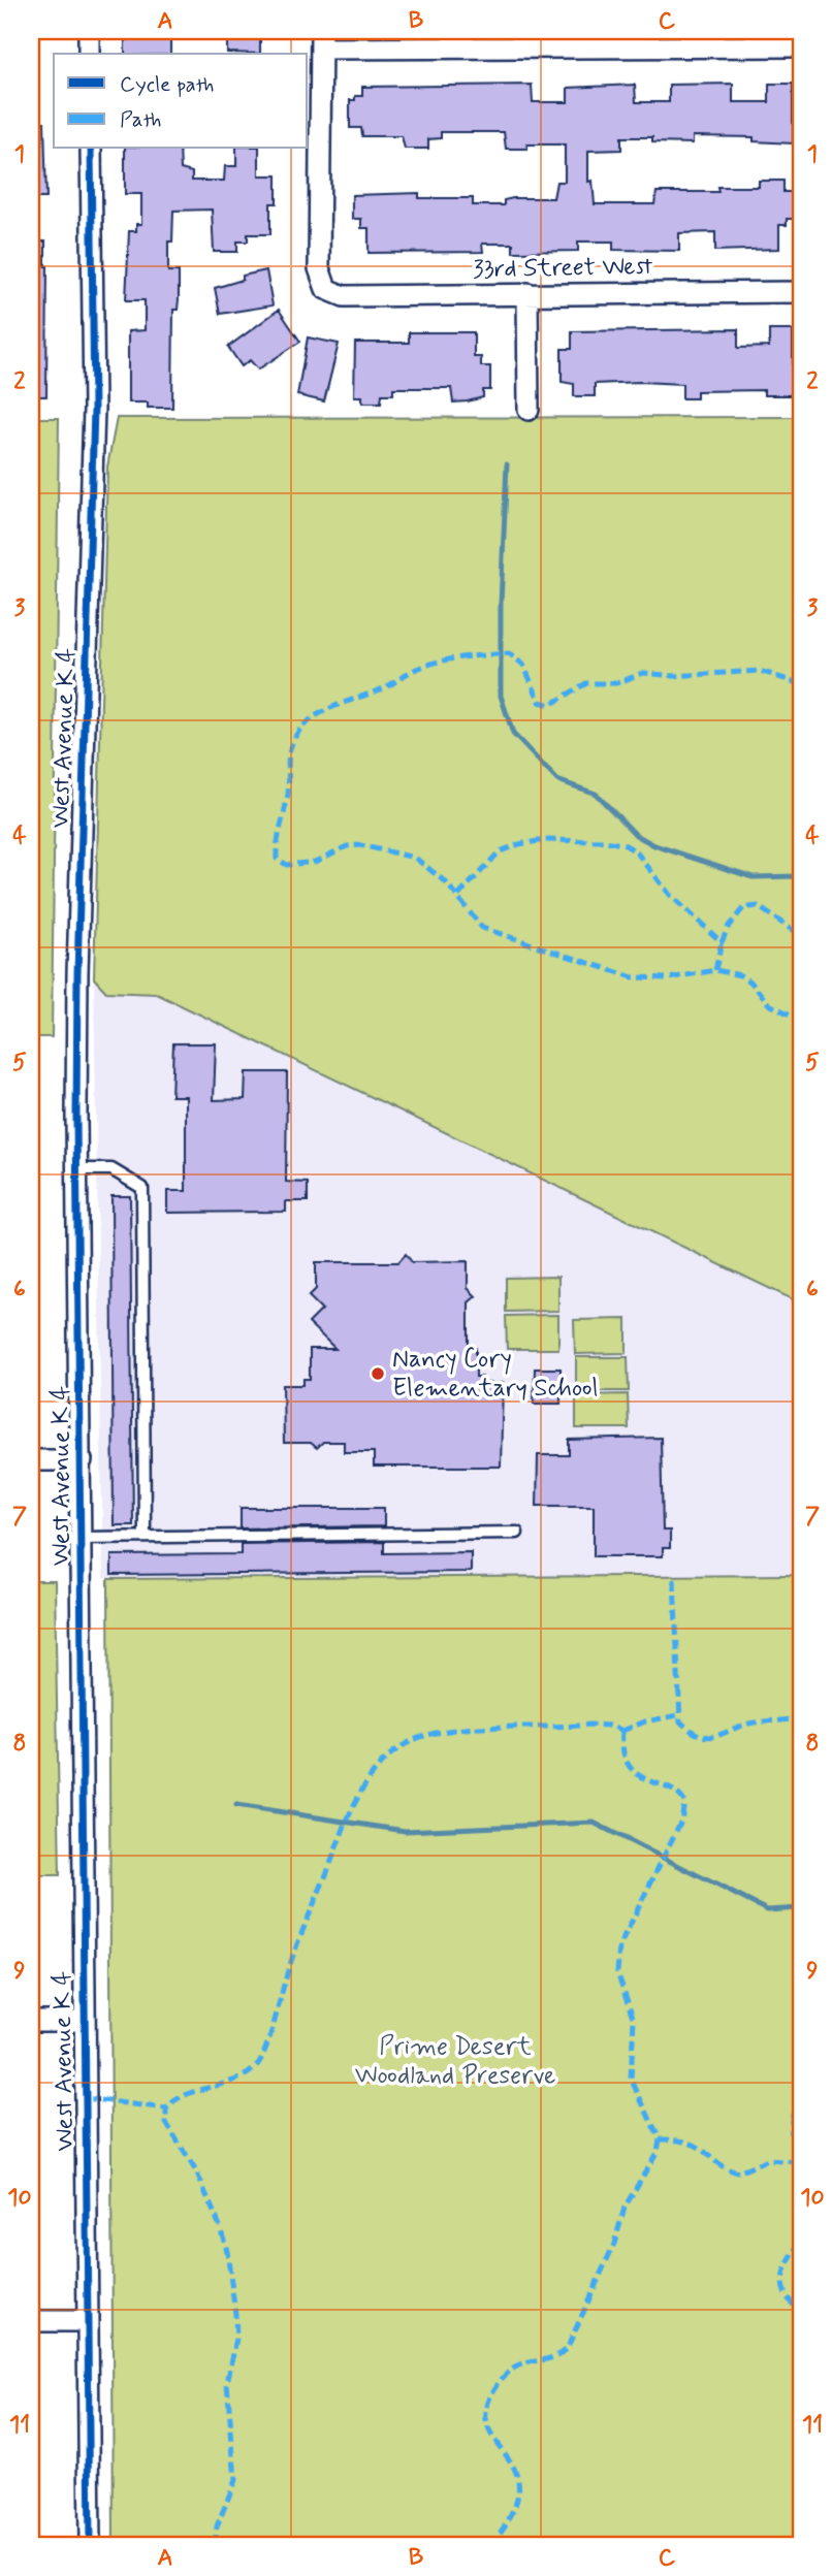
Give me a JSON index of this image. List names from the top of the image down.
{
  "streets": {
    "street": ["33rd Street West", "West Avenue K 4"]
  },
  "parks": ["Prime Desert Woodland Preserve"],
  "places": ["Nancy Cory Elementary School"],
  "legend": ["Cycle path", "Path"],
  "grid": {
    "columns": ["A", "B", "C"],
    "rows": [
      "1",
      "2",
      "3",
      "4",
      "5",
      "6",
      "7",
      "8",
      "9",
      "10",
      "11"
    ]
  }
}
